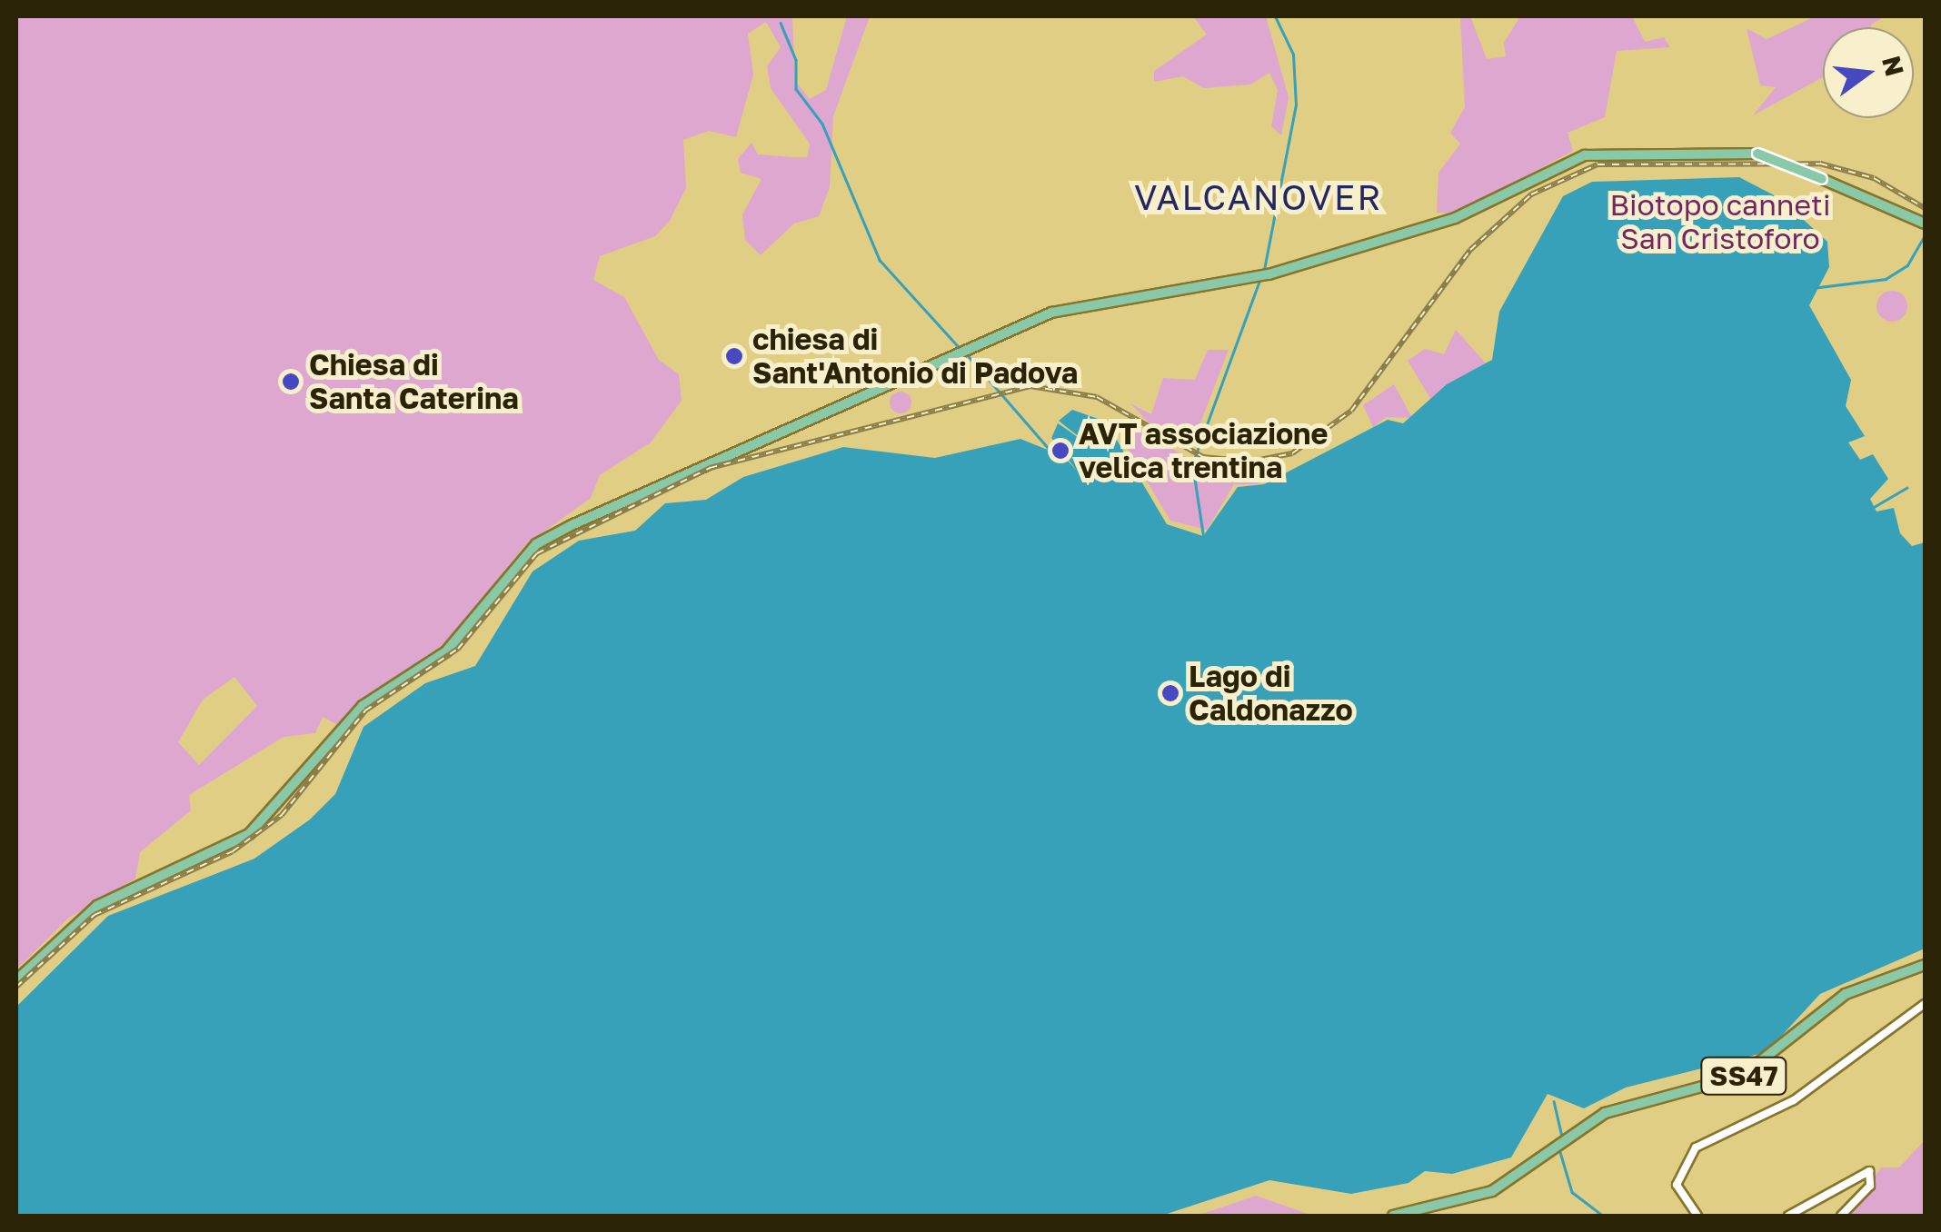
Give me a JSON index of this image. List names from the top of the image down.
{
  "streets": {
    "main road": ["SS47"]
  },
  "districts": ["VALCANOVER"],
  "parks": ["Biotopo canneti San Cristoforo"],
  "places": [
    "chiesa di Sant'Antonio di Padova",
    "Chiesa di Santa Caterina",
    "AVT associazione velica trentina",
    "Lago di Caldonazzo"
  ],
  "north": "right"
}
